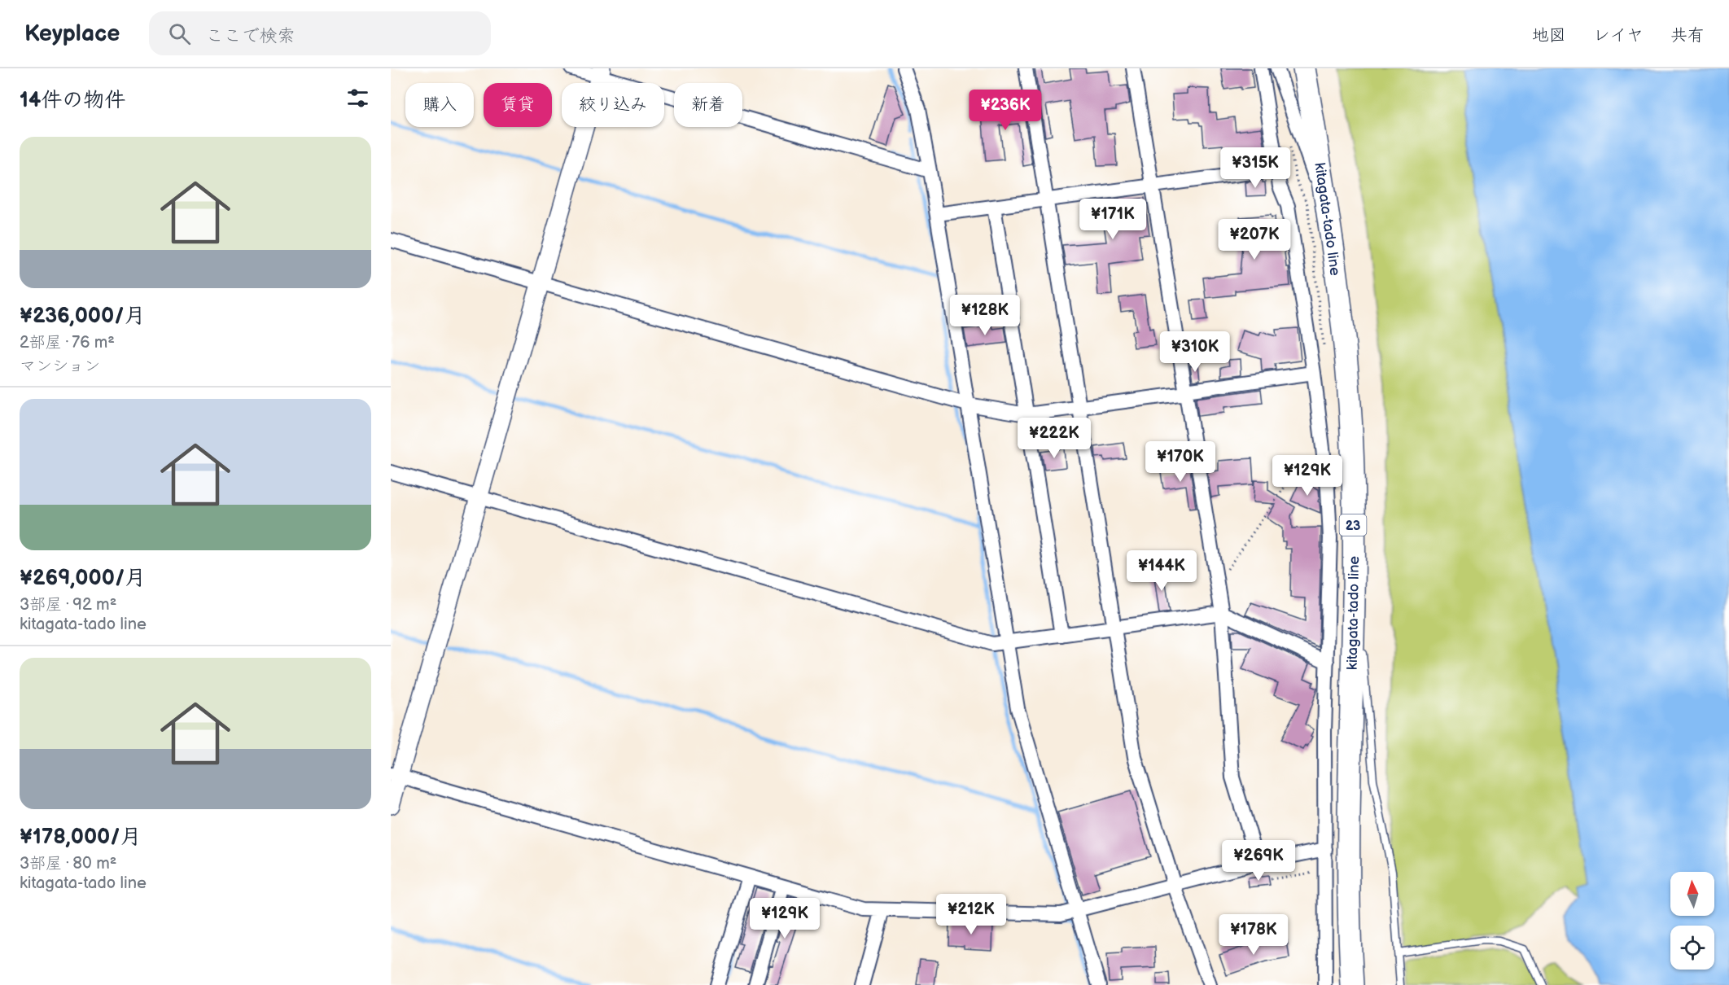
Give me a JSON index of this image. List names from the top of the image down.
{
  "streets": {
    "main road": ["kitagata-tado line", "23"]
  },
  "north": "top",
  "page": {
    "header": "Keyplace",
    "search": "ここで検索",
    "nav": ["地図", "レイヤ", "共有"],
    "heading": "14件の物件",
    "chip": [
      "購入",
      "賃貸",
      "絞り込み",
      "新着"
    ],
    "price": [
      "¥236K",
      "¥315K",
      "¥171K",
      "¥207K",
      "¥128K",
      "¥310K",
      "¥222K",
      "¥170K",
      "¥129K",
      "¥144K",
      "¥269K",
      "¥212K",
      "¥129K",
      "¥178K"
    ],
    "list": [
      {
        "name": "¥236,000/月",
        "note": "2部屋 · 76 m² · マンション"
      },
      {
        "name": "¥269,000/月",
        "note": "3部屋 · 92 m² · kitagata-tado line"
      },
      {
        "name": "¥178,000/月",
        "note": "3部屋 · 80 m² · kitagata-tado line"
      }
    ]
  }
}
